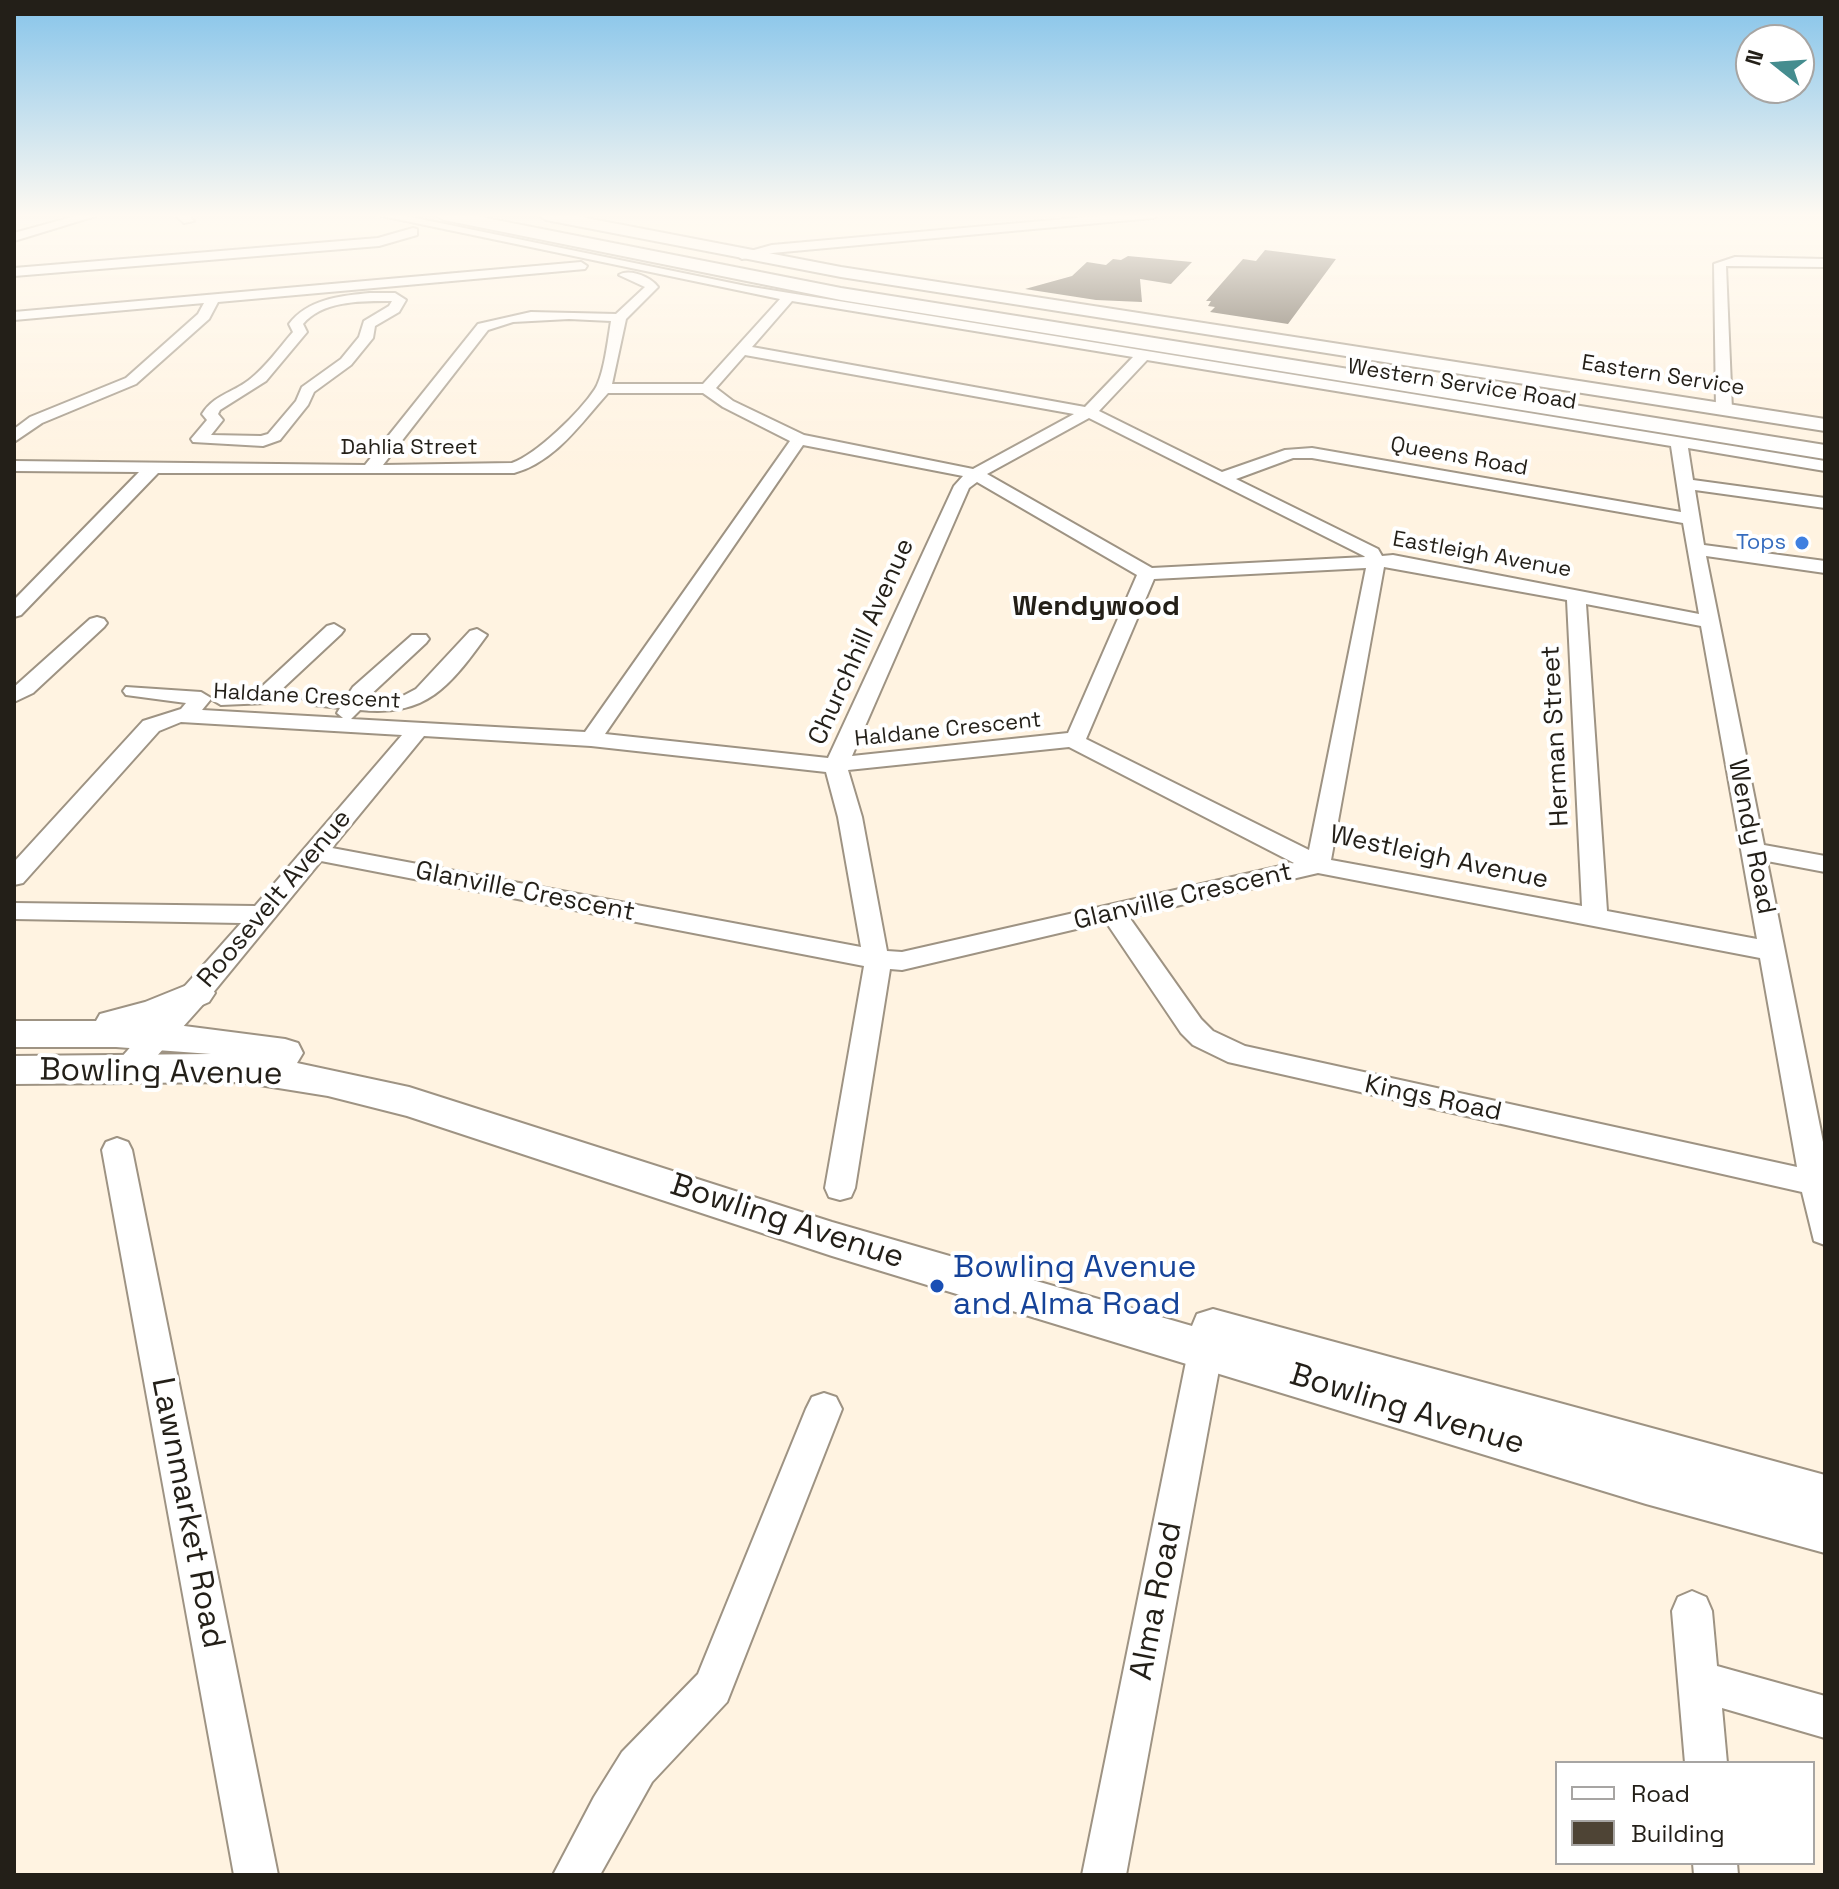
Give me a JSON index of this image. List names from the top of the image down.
{
  "streets": {
    "main road": ["Eastern Service", "Bowling Avenue"],
    "street": [
      "Western Service Road",
      "Dahlia Street",
      "Queens Road",
      "Eastleigh Avenue",
      "Churchhill Avenue",
      "Haldane Crescent",
      "Herman Street",
      "Wendy Road",
      "Westleigh Avenue",
      "Glanville Crescent",
      "Roosevelt Avenue",
      "Kings Road",
      "Lawnmarket Road",
      "Alma Road"
    ]
  },
  "crossings": [
    ["Western Service Road", "Churchhill Avenue"],
    ["Western Service Road", "Wendy Road"],
    ["Queens Road", "Wendy Road"],
    ["Eastleigh Avenue", "Haldane Crescent"],
    ["Eastleigh Avenue", "Herman Street"],
    ["Eastleigh Avenue", "Wendy Road"],
    ["Eastleigh Avenue", "Glanville Crescent"],
    ["Churchhill Avenue", "Haldane Crescent"],
    ["Churchhill Avenue", "Glanville Crescent"],
    ["Haldane Crescent", "Westleigh Avenue"],
    ["Haldane Crescent", "Roosevelt Avenue"],
    ["Herman Street", "Westleigh Avenue"],
    ["Wendy Road", "Westleigh Avenue"],
    ["Wendy Road", "Kings Road"],
    ["Westleigh Avenue", "Glanville Crescent"],
    ["Glanville Crescent", "Roosevelt Avenue"],
    ["Glanville Crescent", "Kings Road"],
    ["Roosevelt Avenue", "Bowling Avenue"],
    ["Bowling Avenue", "Alma Road"]
  ],
  "districts": ["Wendywood"],
  "places": ["Tops", "Bowling Avenue and Alma Road"],
  "legend": ["Road", "Building"],
  "north": "left"
}
